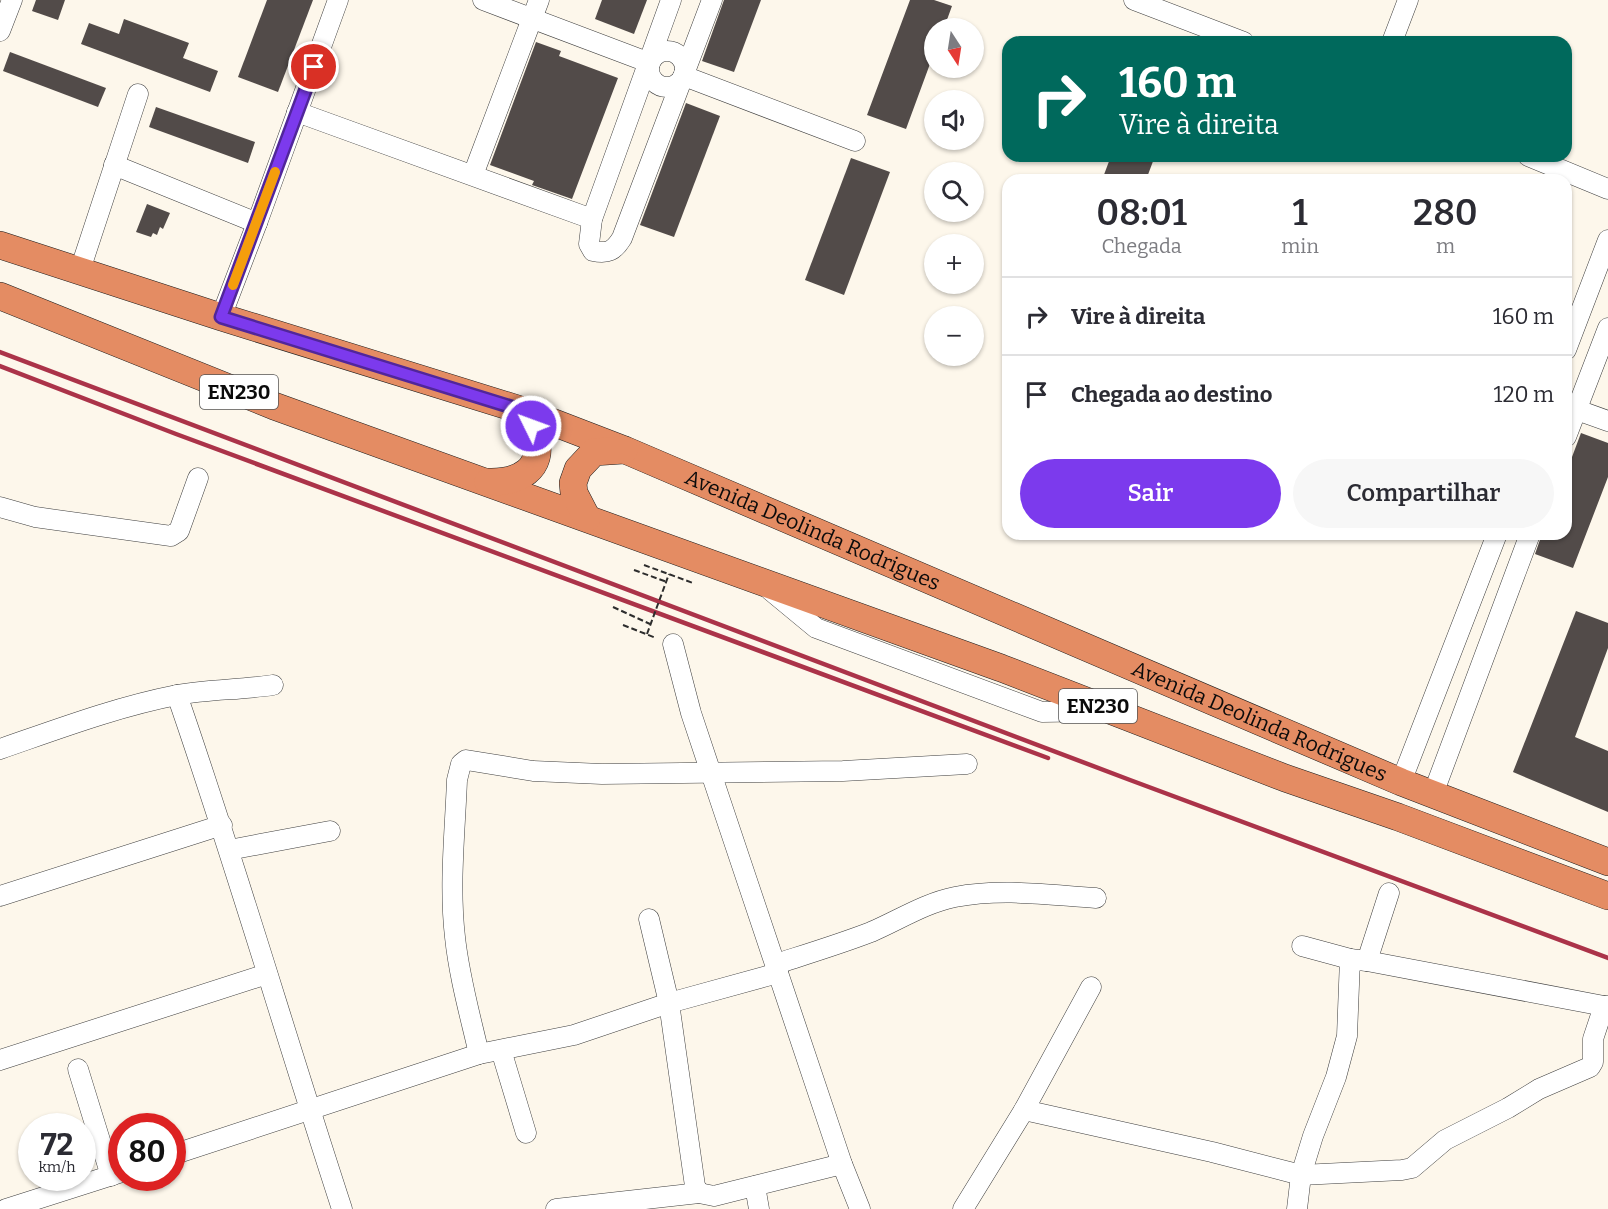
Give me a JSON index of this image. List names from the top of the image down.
{
  "streets": {
    "highway": ["EN230", "Avenida Deolinda Rodrigues"]
  },
  "north": "bottom",
  "page": {
    "map_buttons": ["+", "−"],
    "turn": ["160 m", "Vire à direita"],
    "eta": [
      "08:01",
      "Chegada",
      "1",
      "min",
      "280",
      "m"
    ],
    "list": [
      {
        "name": "Vire à direita",
        "value": "160 m"
      },
      {
        "name": "Chegada ao destino",
        "value": "120 m"
      }
    ],
    "buttons": ["Sair", "Compartilhar"],
    "speed": "72 km/h",
    "limit": "80"
  }
}
